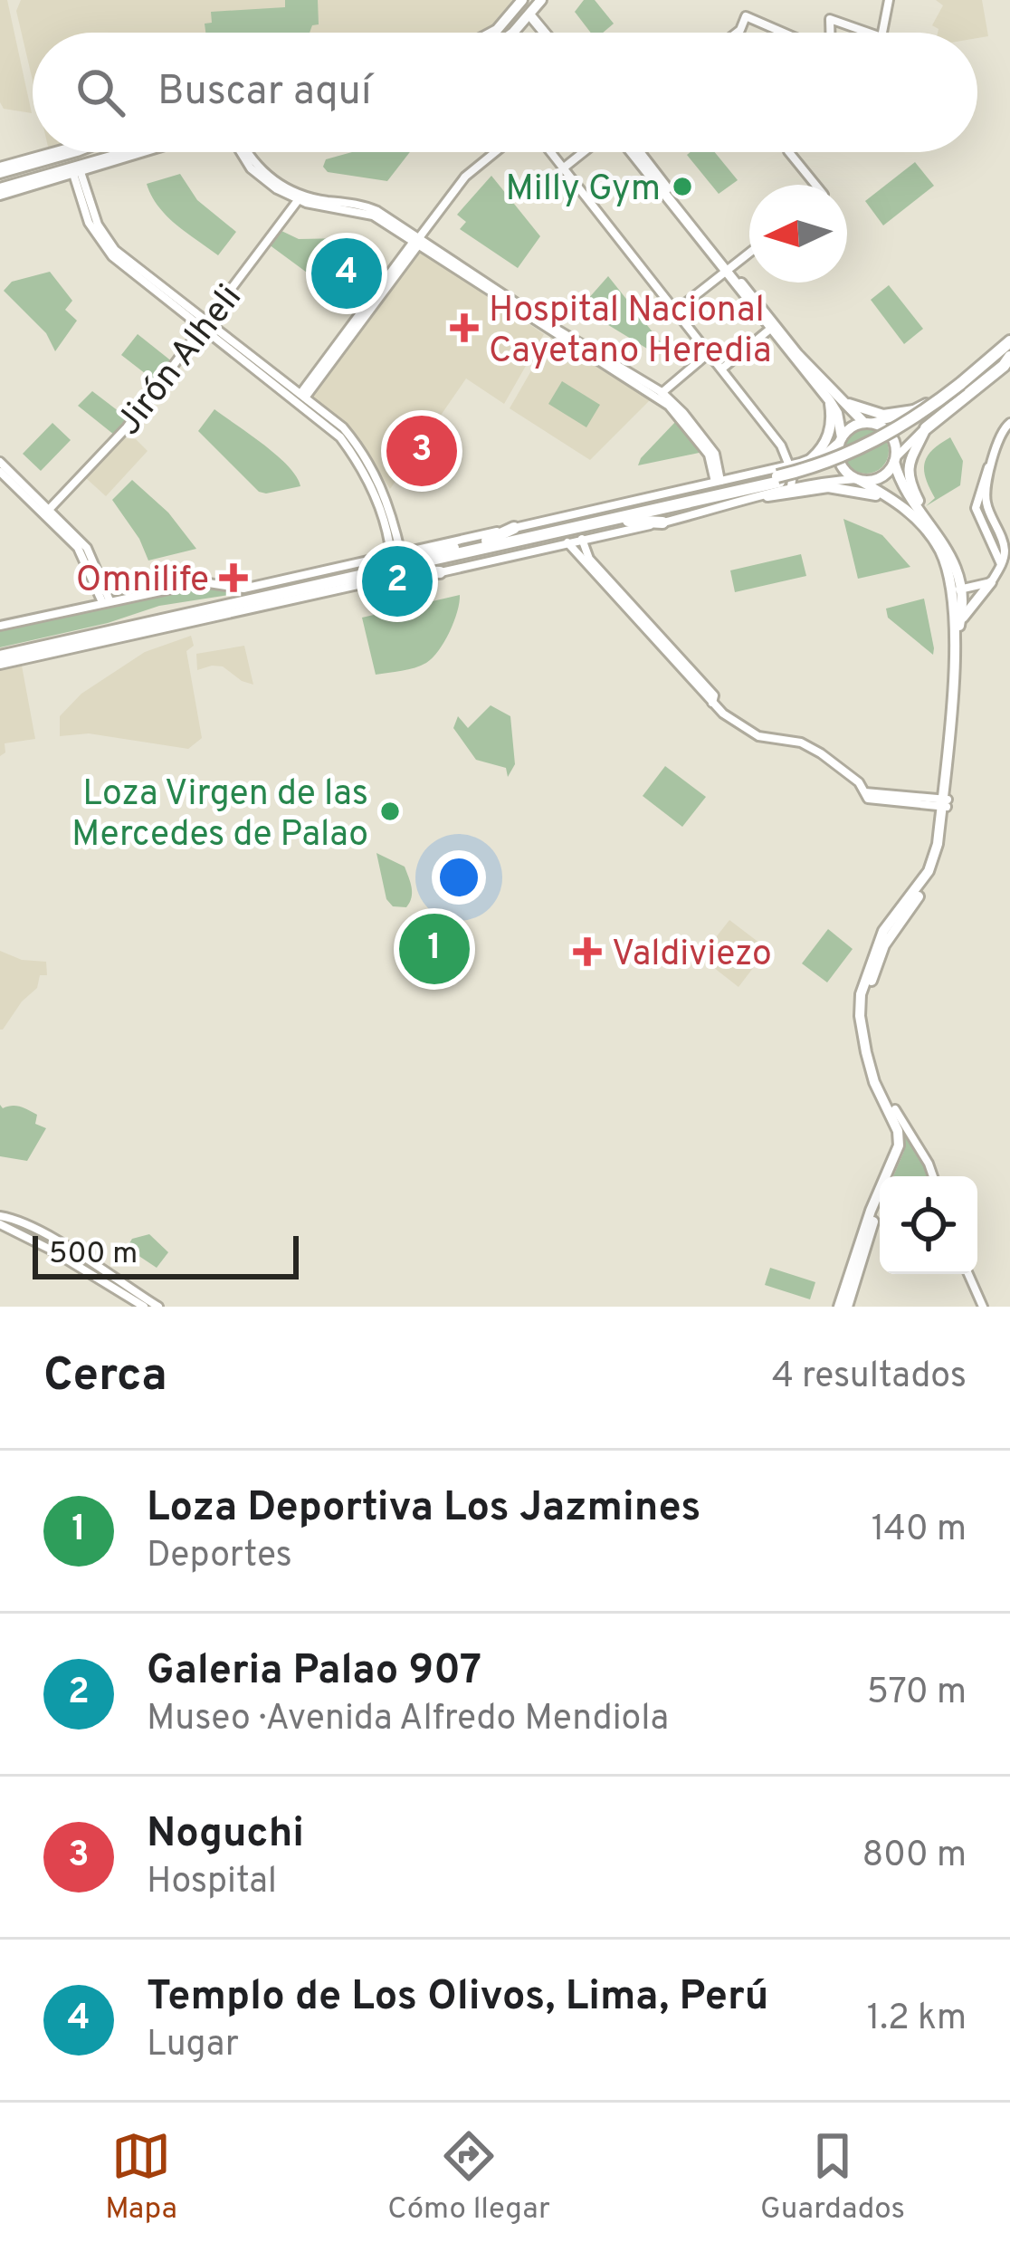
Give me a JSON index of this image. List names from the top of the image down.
{
  "streets": {
    "street": ["Jirón Alheli"]
  },
  "places": {
    "other": ["Milly Gym", "Loza Virgen de las Mercedes de Palao"],
    "health": ["Hospital Nacional Cayetano Heredia", "Omnilife", "Valdiviezo"]
  },
  "scale_bar": "500 m",
  "north": "left",
  "page": {
    "search": "Buscar aquí",
    "pins": [
      "4",
      "3",
      "2",
      "1"
    ],
    "scale": "500 m",
    "heading": ["Cerca", "4 resultados"],
    "list": [
      {
        "mark": "1",
        "name": "Loza Deportiva Los Jazmines",
        "note": "Deportes",
        "value": "140 m"
      },
      {
        "mark": "2",
        "name": "Galeria Palao 907",
        "note": "Museo · Avenida Alfredo Mendiola",
        "value": "570 m"
      },
      {
        "mark": "3",
        "name": "Noguchi",
        "note": "Hospital",
        "value": "800 m"
      },
      {
        "mark": "4",
        "name": "Templo de Los Olivos, Lima, Perú",
        "note": "Lugar",
        "value": "1.2 km"
      }
    ],
    "nav": ["Mapa", "Cómo llegar", "Guardados"]
  }
}
